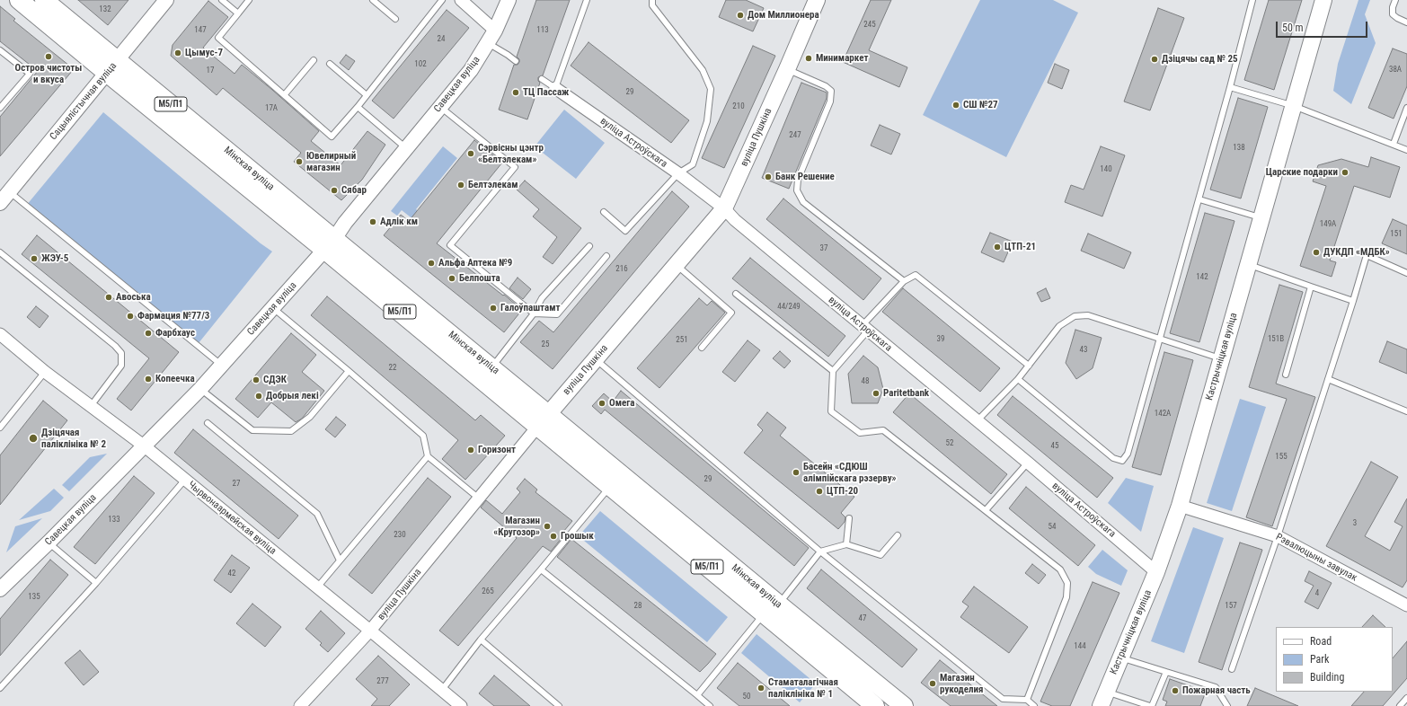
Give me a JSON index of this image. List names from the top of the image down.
{
  "streets": {
    "main road": [
      "М5/П1",
      "вуліца Пушкіна",
      "Мінская вуліца",
      "Кастрычніцкая вуліца"
    ],
    "street": [
      "Савецкая вуліца",
      "Сацыялістычная вуліца",
      "вуліца Астроўскага",
      "Чырвонаармейская вуліца",
      "Рэвалюцыны завулак"
    ]
  },
  "crossings": [
    ["Савецкая вуліца", "Мінская вуліца"],
    ["Савецкая вуліца", "Чырвонаармейская вуліца"],
    ["Сацыялістычная вуліца", "Мінская вуліца"],
    ["вуліца Пушкіна", "вуліца Астроўскага"],
    ["вуліца Пушкіна", "Мінская вуліца"],
    ["вуліца Пушкіна", "Чырвонаармейская вуліца"],
    ["вуліца Астроўскага", "Кастрычніцкая вуліца"],
    ["Кастрычніцкая вуліца", "Рэвалюцыны завулак"]
  ],
  "places": [
    "Дом Миллионера",
    "Цымус-7",
    "Остров чистоты и вкуса",
    "Минимаркет",
    "Дзіцячы сад № 25",
    "ТЦ Пассаж",
    "СШ №27",
    "Сэрвісны цэнтр «Белтэлекам»",
    "Ювелирный магазин",
    "Царские подарки",
    "Банк Решение",
    "Белтэлекам",
    "Сябар",
    "Адлік км",
    "ЦТП-21",
    "ДУКДП «МДБК»",
    "ЖЭУ-5",
    "Альфа Аптека №9",
    "Белпошта",
    "Авоська",
    "Галоўпаштамт",
    "Фармация №77/3",
    "Фарбхаус",
    "Копеечка",
    "СДЭК",
    "Paritetbank",
    "Добрыя лекі",
    "Омега",
    "Дзіцячая паліклініка № 2",
    "Горизонт",
    "Басейн «СДЮШ алімпійскага рэзерву»",
    "ЦТП-20",
    "Магазин «Кругозор»",
    "Грошык",
    "Магазин рукоделия",
    "Стаматалагічная паліклініка № 1",
    "Пожарная часть"
  ],
  "house_numbers": [
    "132",
    "245",
    "147",
    "113",
    "24",
    "102",
    "38А",
    "17",
    "29",
    "210",
    "17А",
    "247",
    "138",
    "140",
    "149А",
    "151",
    "37",
    "216",
    "142",
    "44/249",
    "39",
    "151В",
    "251",
    "25",
    "43",
    "22",
    "48",
    "142А",
    "52",
    "45",
    "155",
    "29",
    "27",
    "133",
    "3",
    "54",
    "230",
    "42",
    "265",
    "4",
    "135",
    "28",
    "157",
    "47",
    "144",
    "277",
    "50"
  ],
  "legend": ["Road", "Park", "Building"],
  "scale_bar": "50 m"
}
